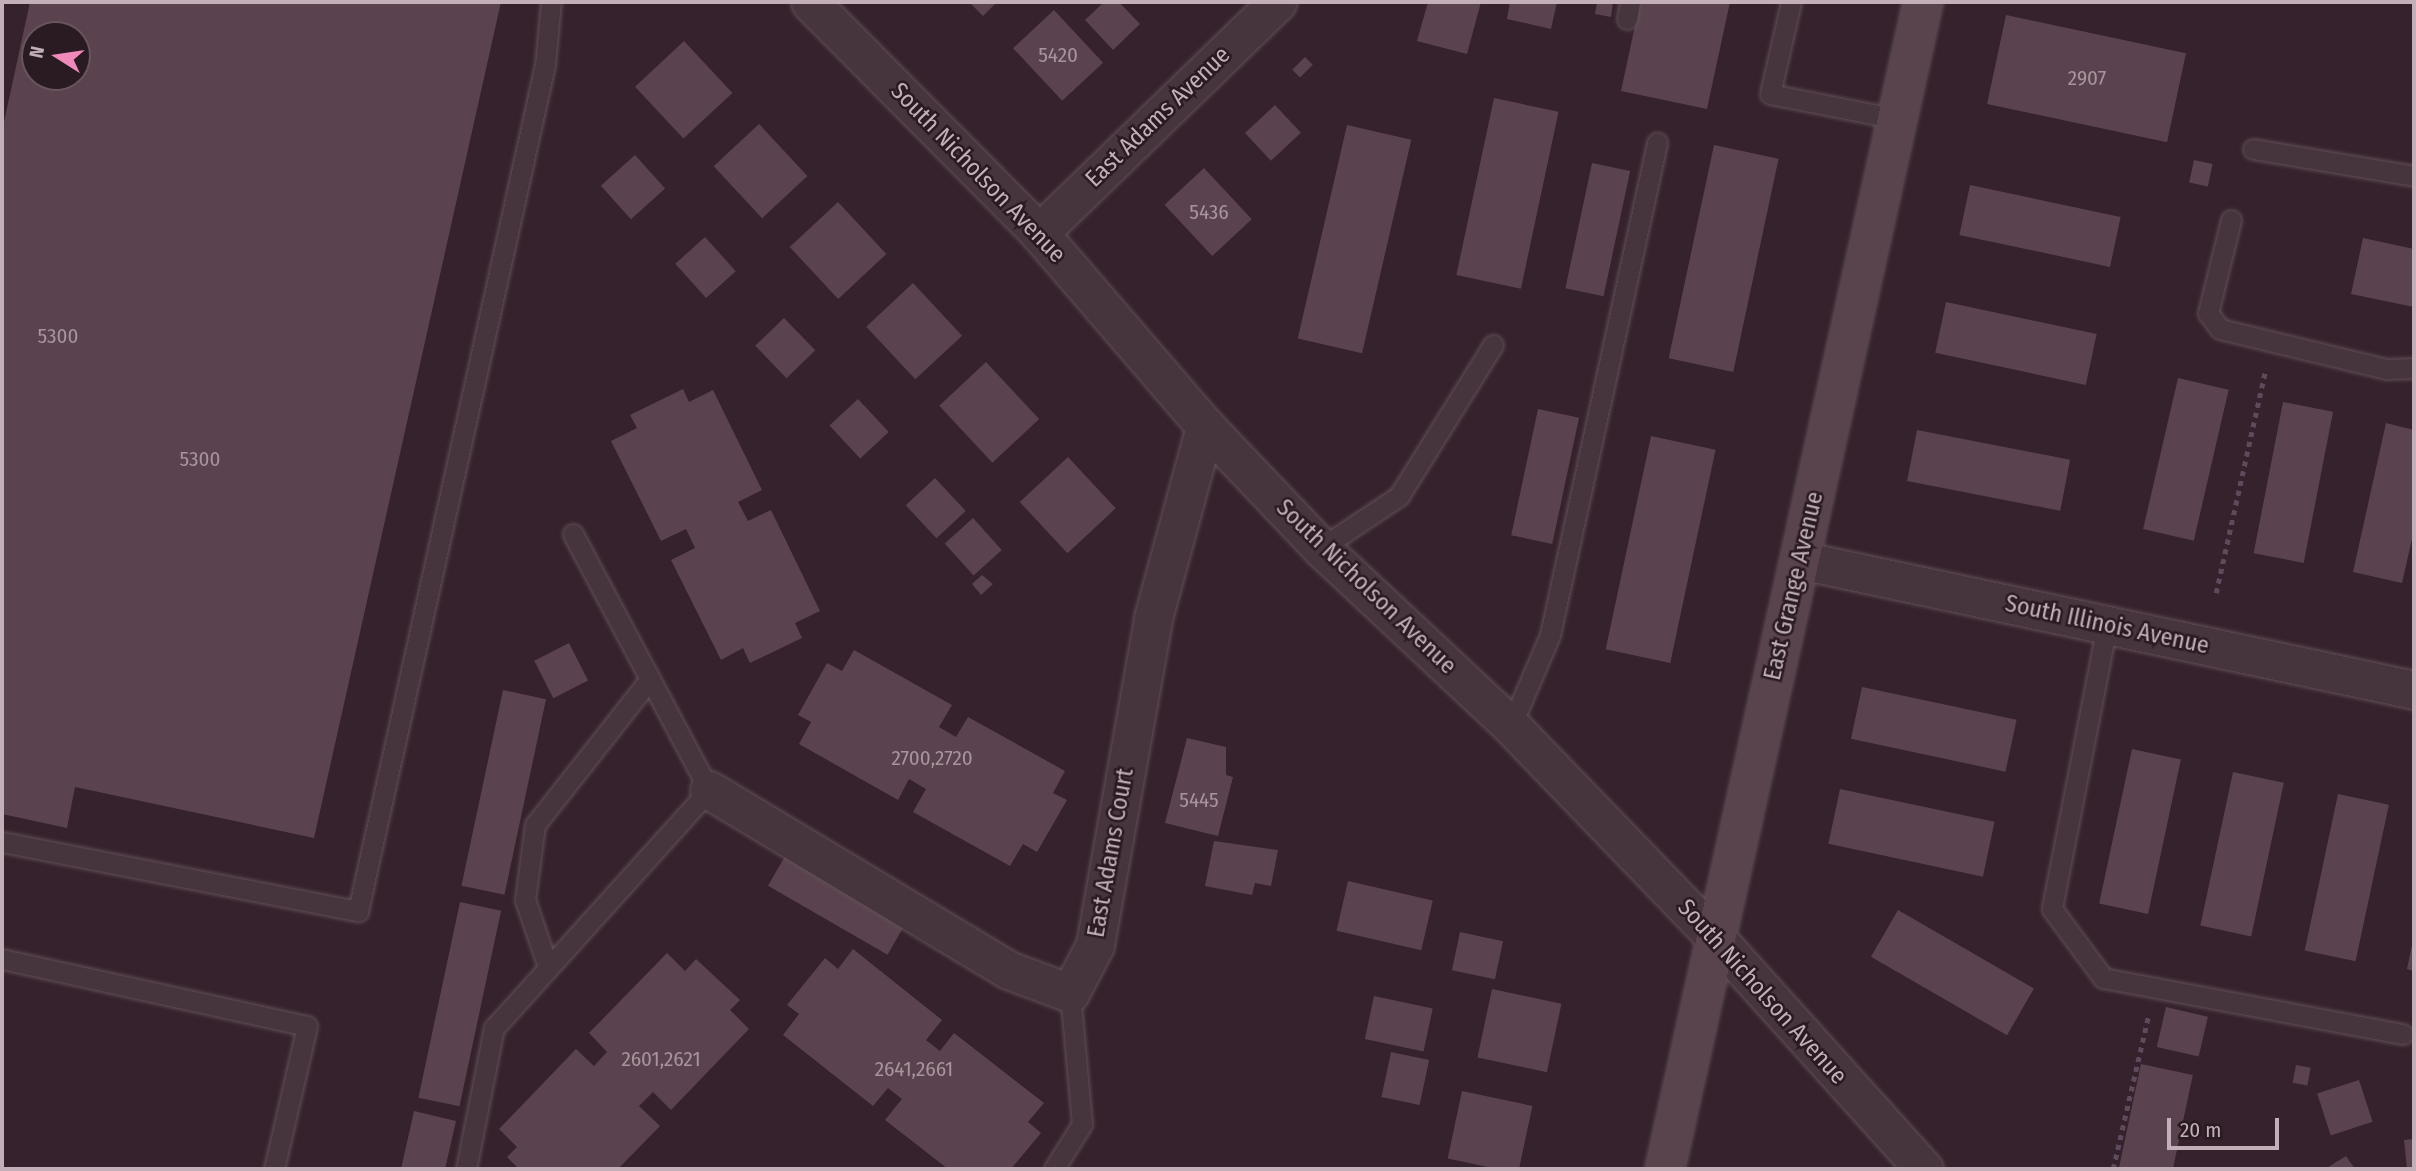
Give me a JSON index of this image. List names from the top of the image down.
{
  "streets": {
    "street": [
      "East Adams Avenue",
      "South Nicholson Avenue",
      "East Grange Avenue",
      "South Illinois Avenue",
      "East Adams Court"
    ]
  },
  "crossings": [
    ["East Adams Avenue", "South Nicholson Avenue"],
    ["South Nicholson Avenue", "East Grange Avenue"],
    ["South Nicholson Avenue", "East Adams Court"],
    ["East Grange Avenue", "South Illinois Avenue"]
  ],
  "house_numbers": [
    "5420",
    "2907",
    "5436",
    "5300",
    "5300",
    "2700,2720",
    "5445",
    "2601,2621",
    "2641,2661"
  ],
  "scale_bar": "20 m",
  "north": "left"
}
